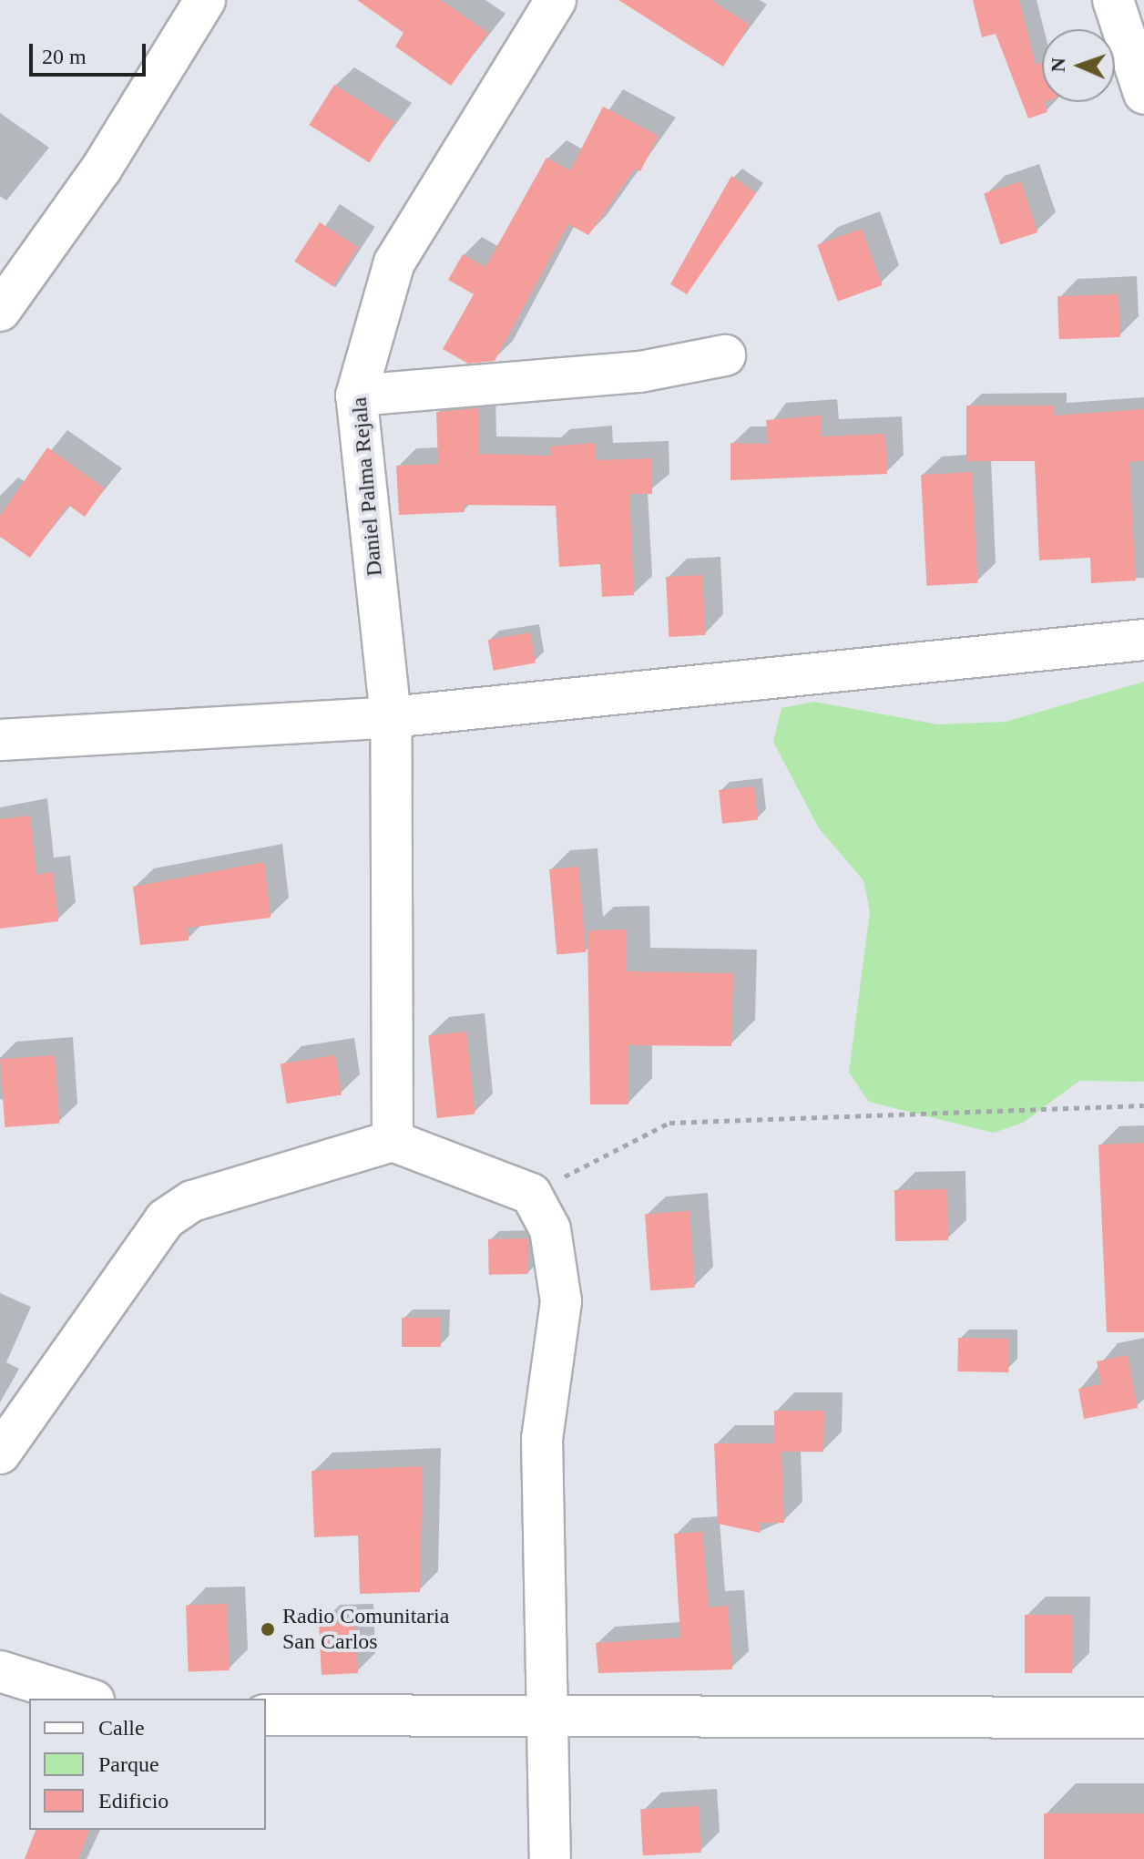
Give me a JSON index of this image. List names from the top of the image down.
{
  "streets": {
    "street": ["Daniel Palma Rejala"]
  },
  "places": ["Radio Comunitaria San Carlos"],
  "legend": ["Calle", "Parque", "Edificio"],
  "scale_bar": "20 m",
  "north": "left"
}
